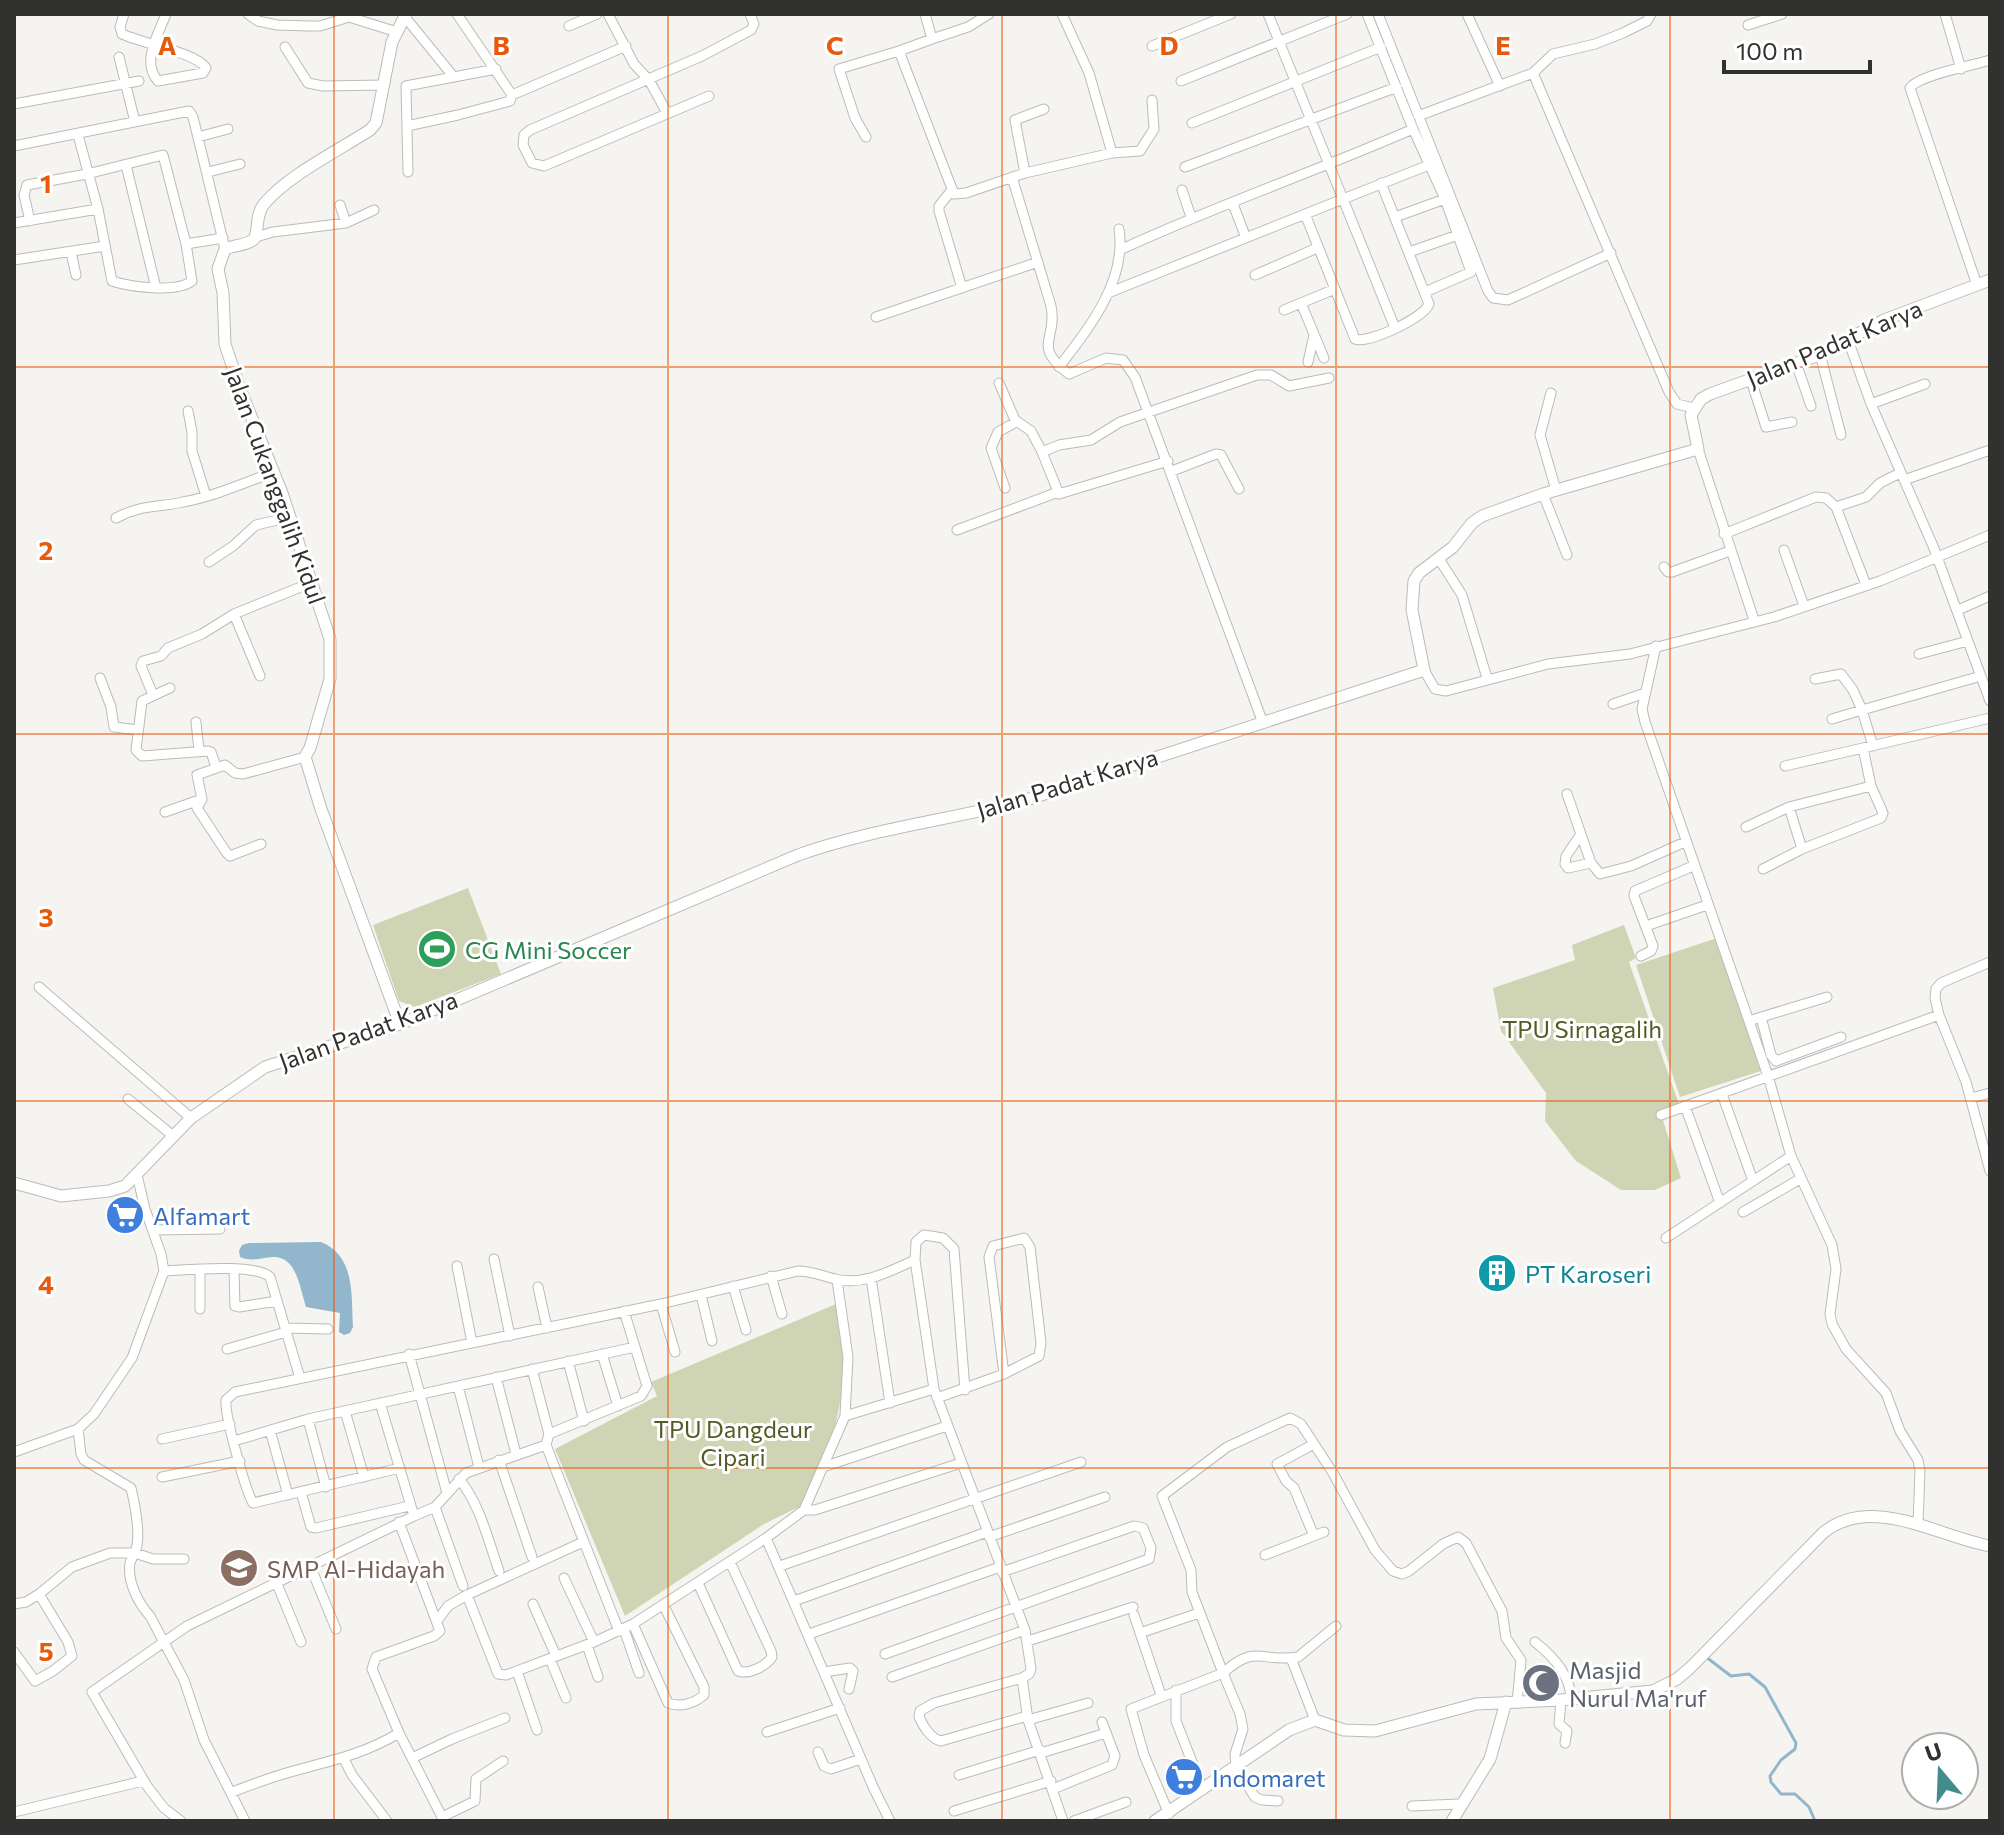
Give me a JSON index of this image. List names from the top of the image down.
{
  "streets": {
    "street": ["Jalan Padat Karya", "Jalan Cukanggalih Kidul"]
  },
  "parks": ["TPU Sirnagalih", "TPU Dangdeur Cipari"],
  "places": {
    "sports": ["CG Mini Soccer"],
    "supermarket": ["Alfamart", "Indomaret"],
    "building": ["PT Karoseri"],
    "school or university": ["SMP Al-Hidayah"],
    "mosque": ["Masjid Nurul Ma'ruf"]
  },
  "scale_bar": "100 m",
  "north": "top",
  "grid": {
    "columns": [
      "A",
      "B",
      "C",
      "D",
      "E"
    ],
    "rows": [
      "1",
      "2",
      "3",
      "4",
      "5"
    ]
  }
}
